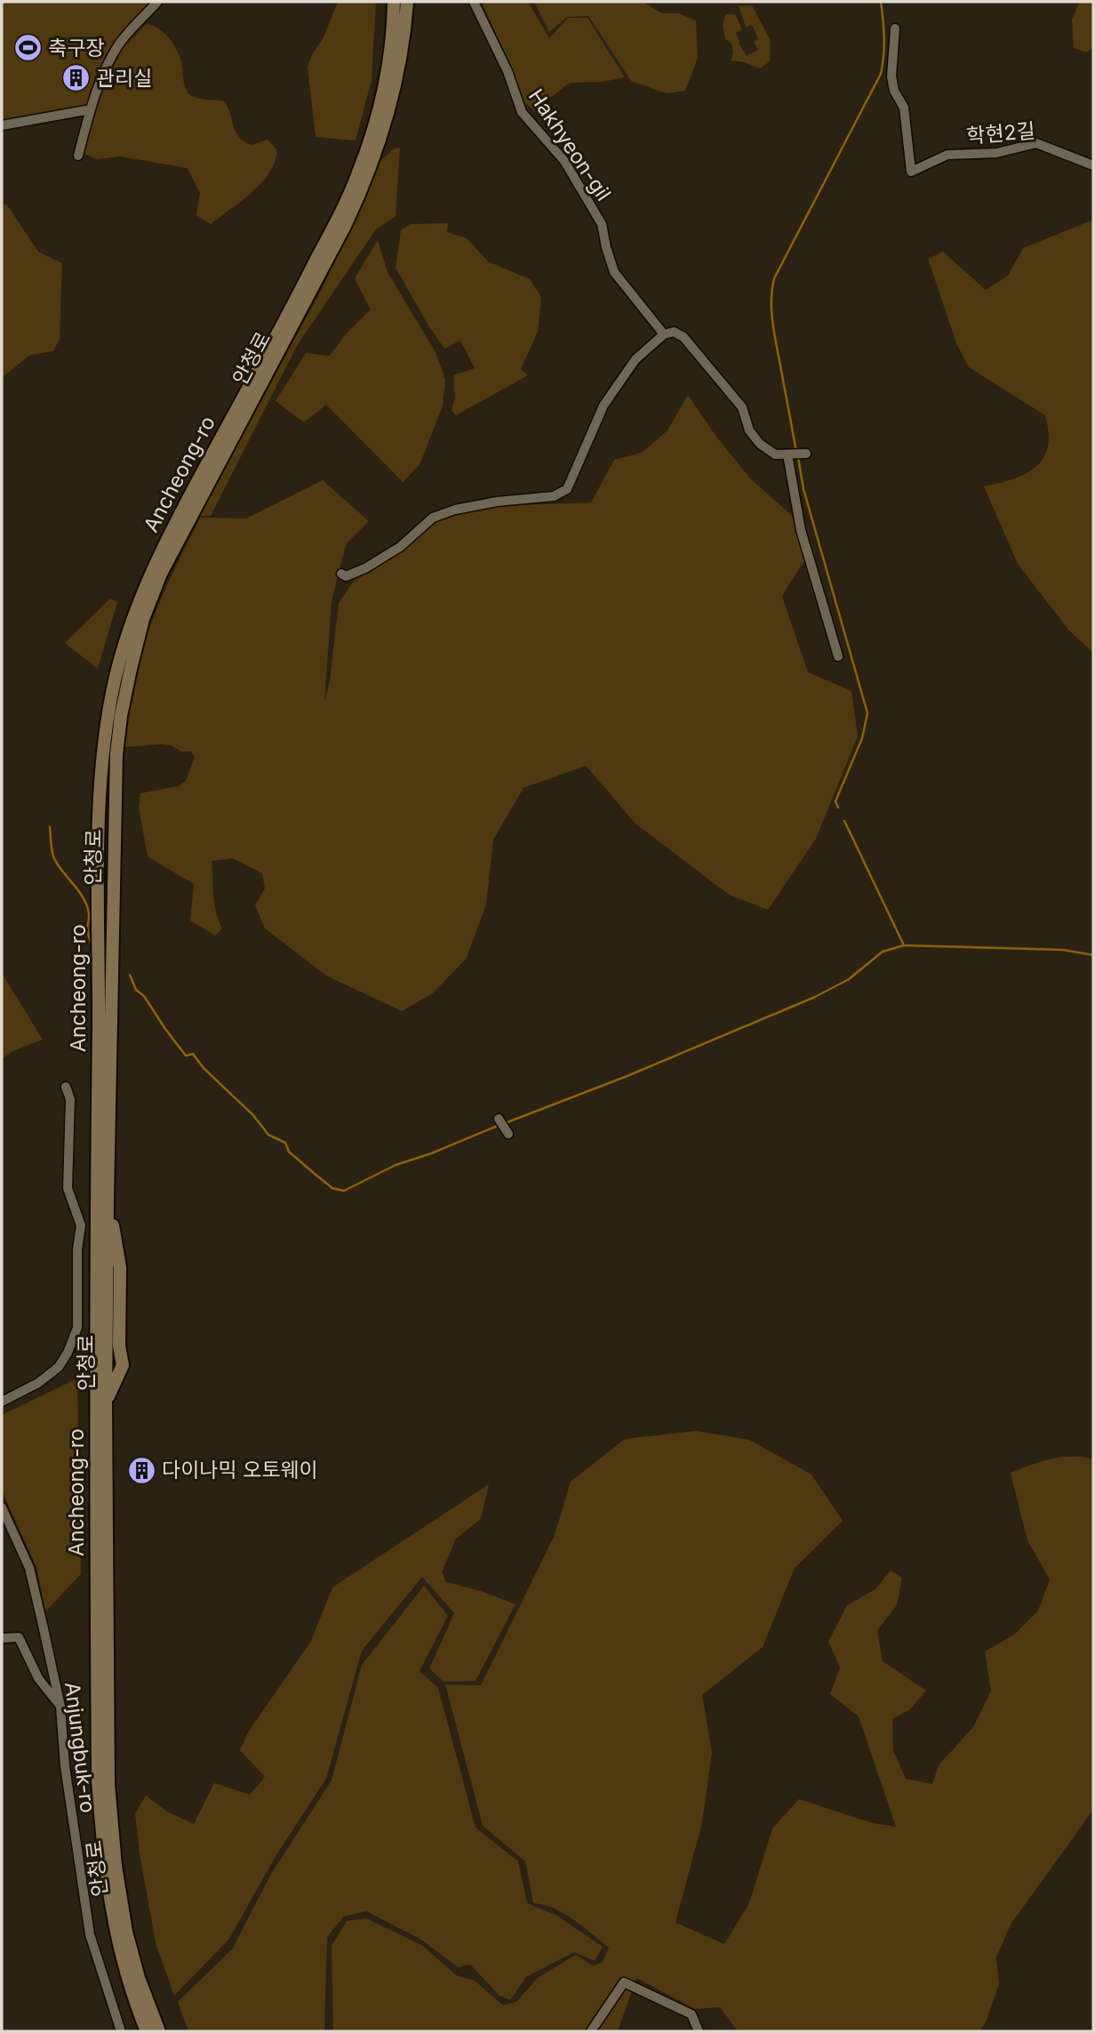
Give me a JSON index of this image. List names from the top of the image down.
{
  "streets": {
    "street": [
      "학현2길",
      "Hakhyeon-gil",
      "안청로",
      "Ancheong-ro",
      "Anjungbuk-ro"
    ]
  },
  "places": {
    "sports": ["축구장"],
    "building": ["관리실", "다이나믹 오토웨이"]
  }
}
